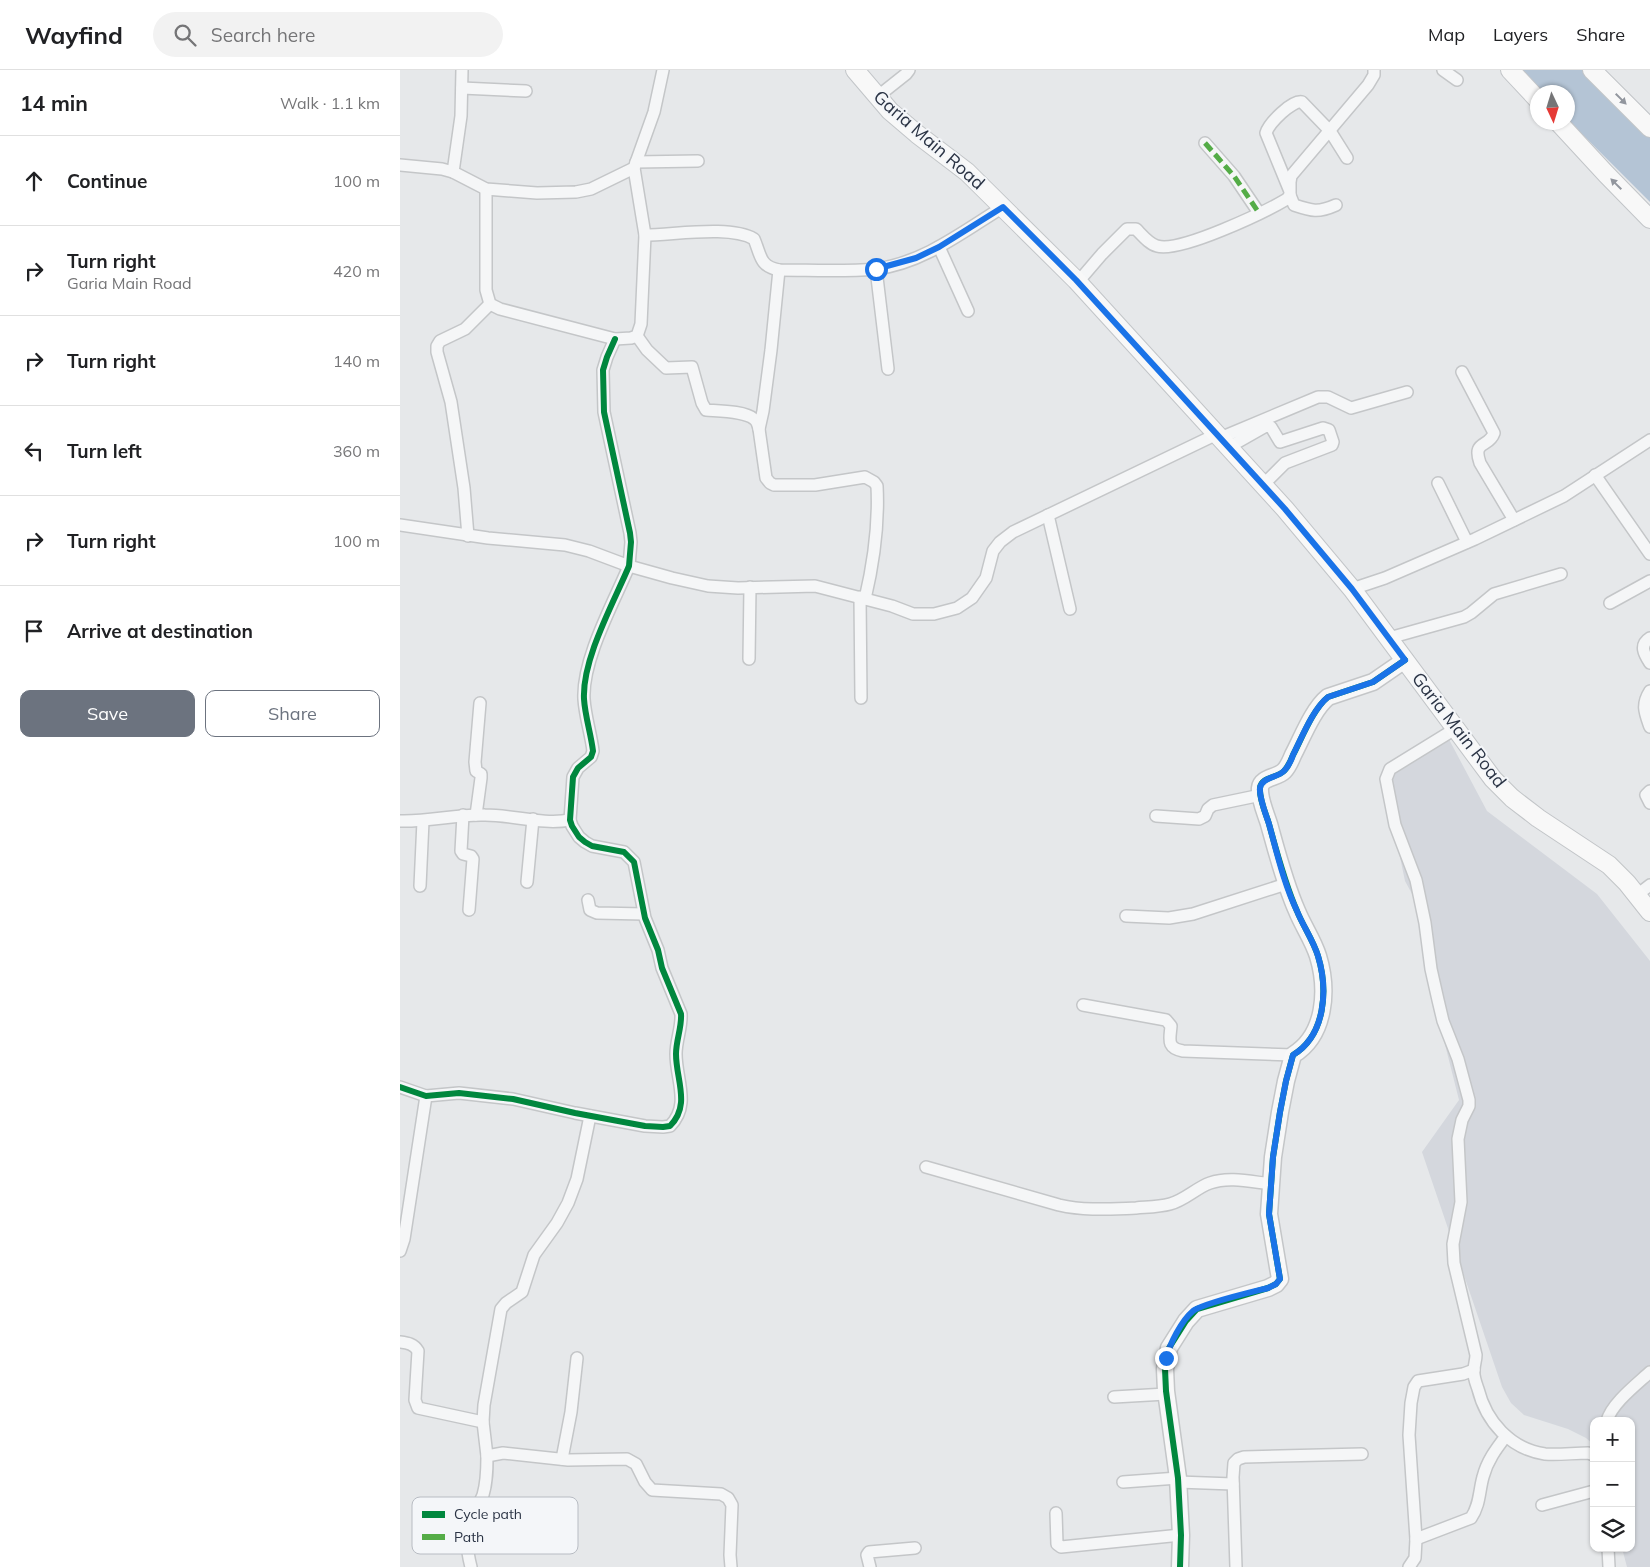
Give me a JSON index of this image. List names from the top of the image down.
{
  "streets": {
    "main road": ["Garia Main Road"]
  },
  "legend": ["Cycle path", "Path"],
  "north": "bottom",
  "page": {
    "header": "Wayfind",
    "search": "Search here",
    "nav": ["Map", "Layers", "Share"],
    "heading": ["14 min", "Walk · 1.1 km"],
    "list": [
      ["Continue", "100 m"],
      ["Turn right", "Garia Main Road", "420 m"],
      ["Turn right", "140 m"],
      ["Turn left", "360 m"],
      ["Turn right", "100 m"],
      "Arrive at destination"
    ],
    "buttons": ["Save", "Share"],
    "map_buttons": ["+", "−"]
  }
}
